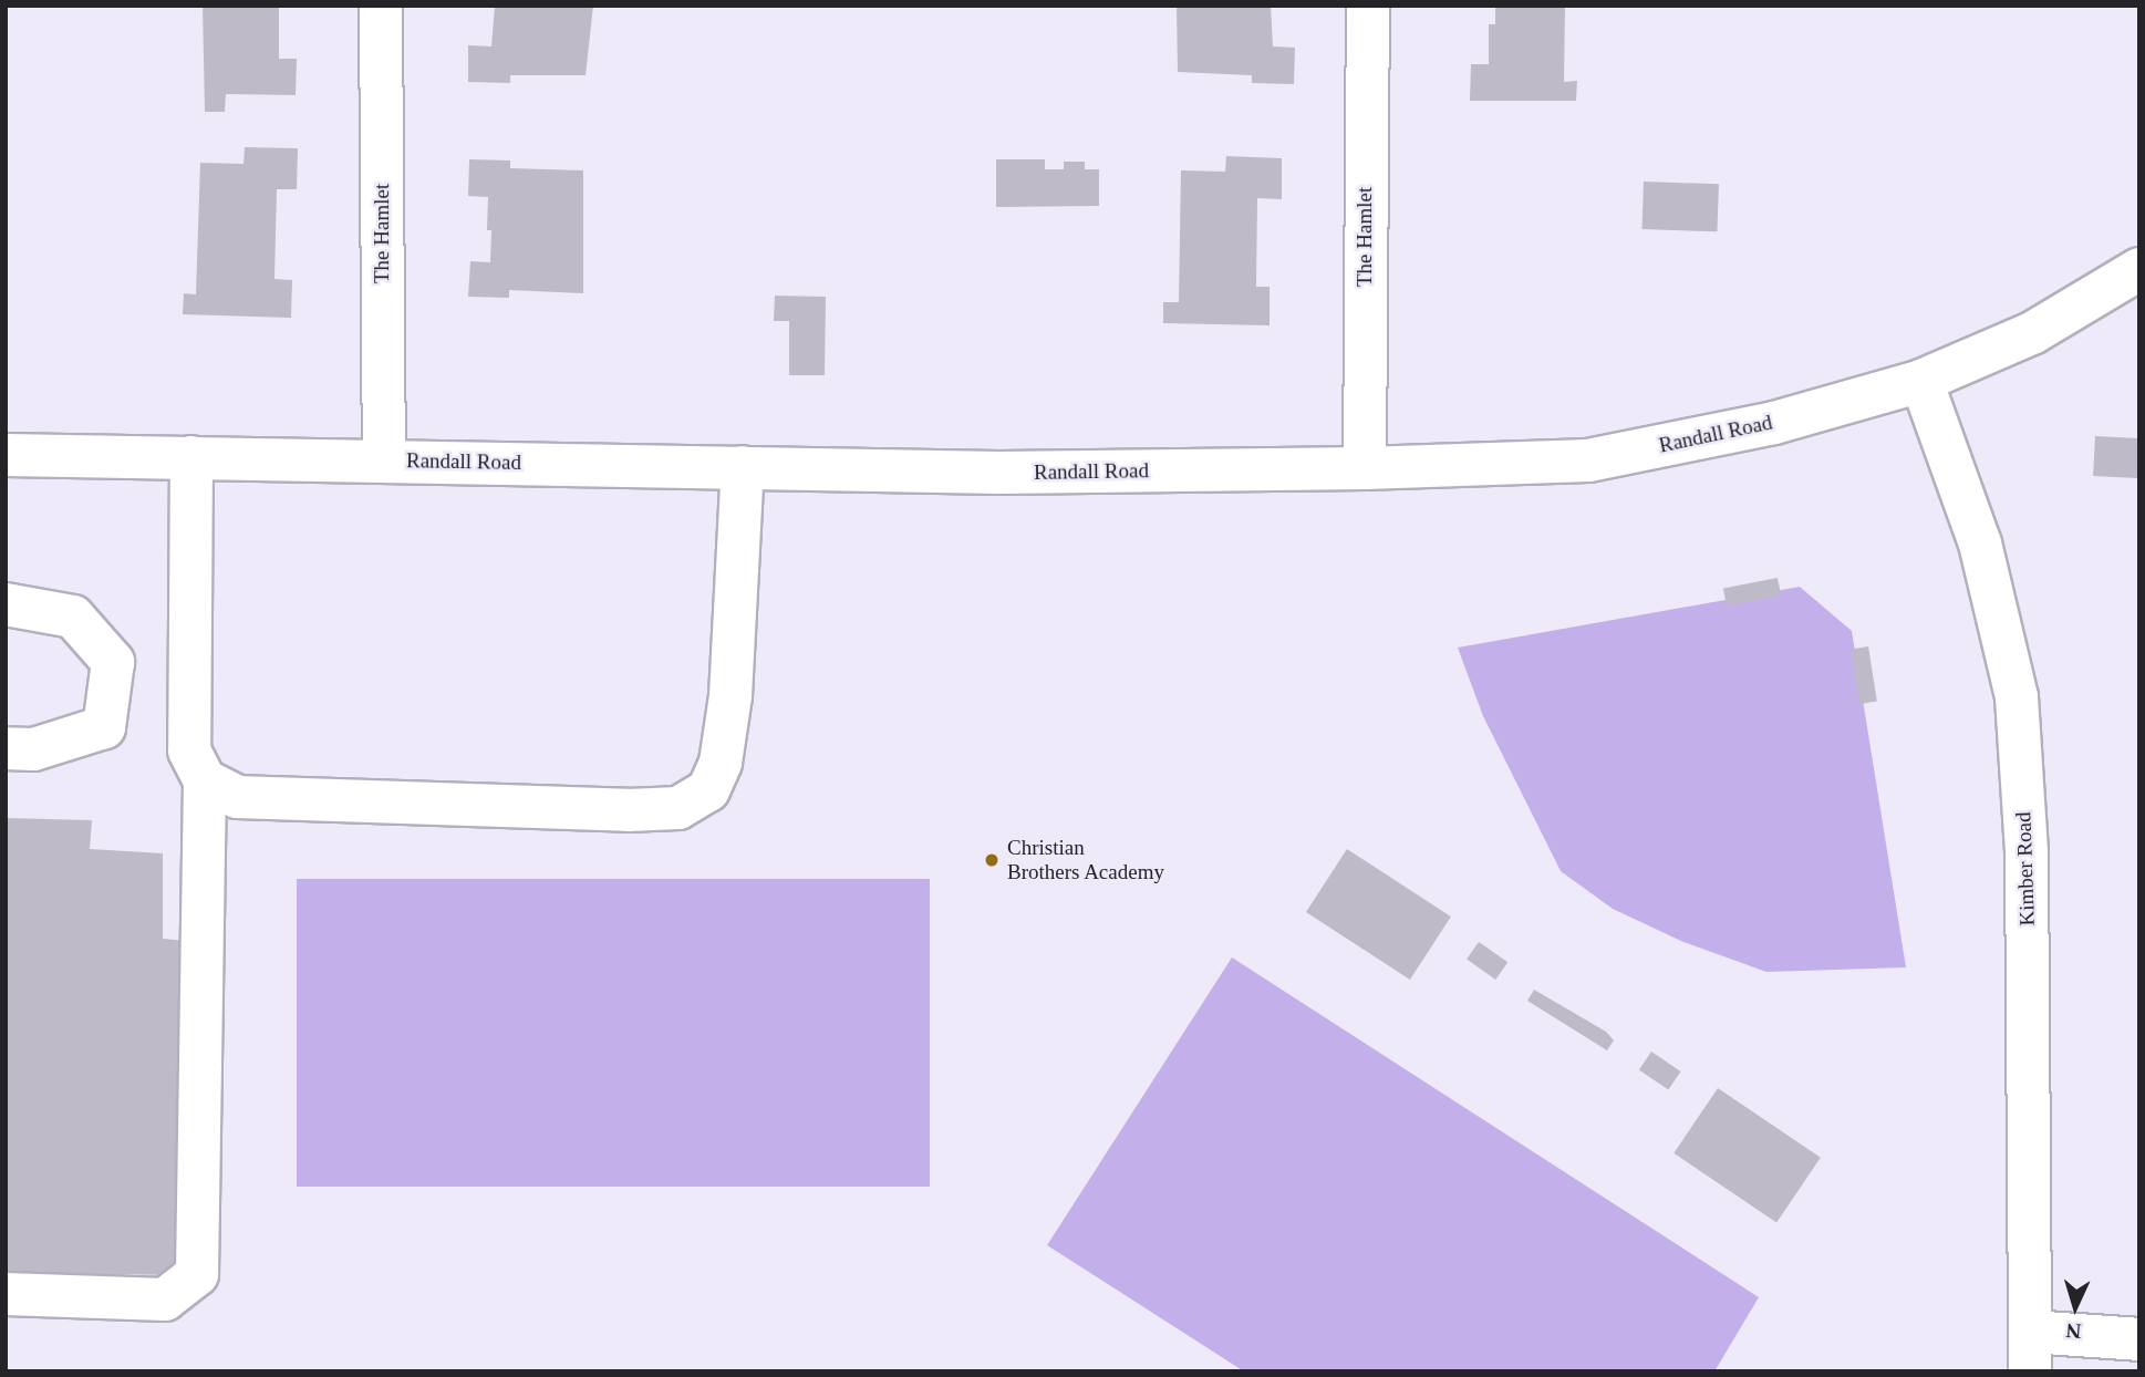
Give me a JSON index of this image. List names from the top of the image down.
{
  "streets": {
    "street": ["The Hamlet", "Randall Road", "Kimber Road"]
  },
  "crossings": [
    ["The Hamlet", "Randall Road"],
    ["Randall Road", "Kimber Road"]
  ],
  "places": ["Christian Brothers Academy"],
  "north": "bottom"
}
